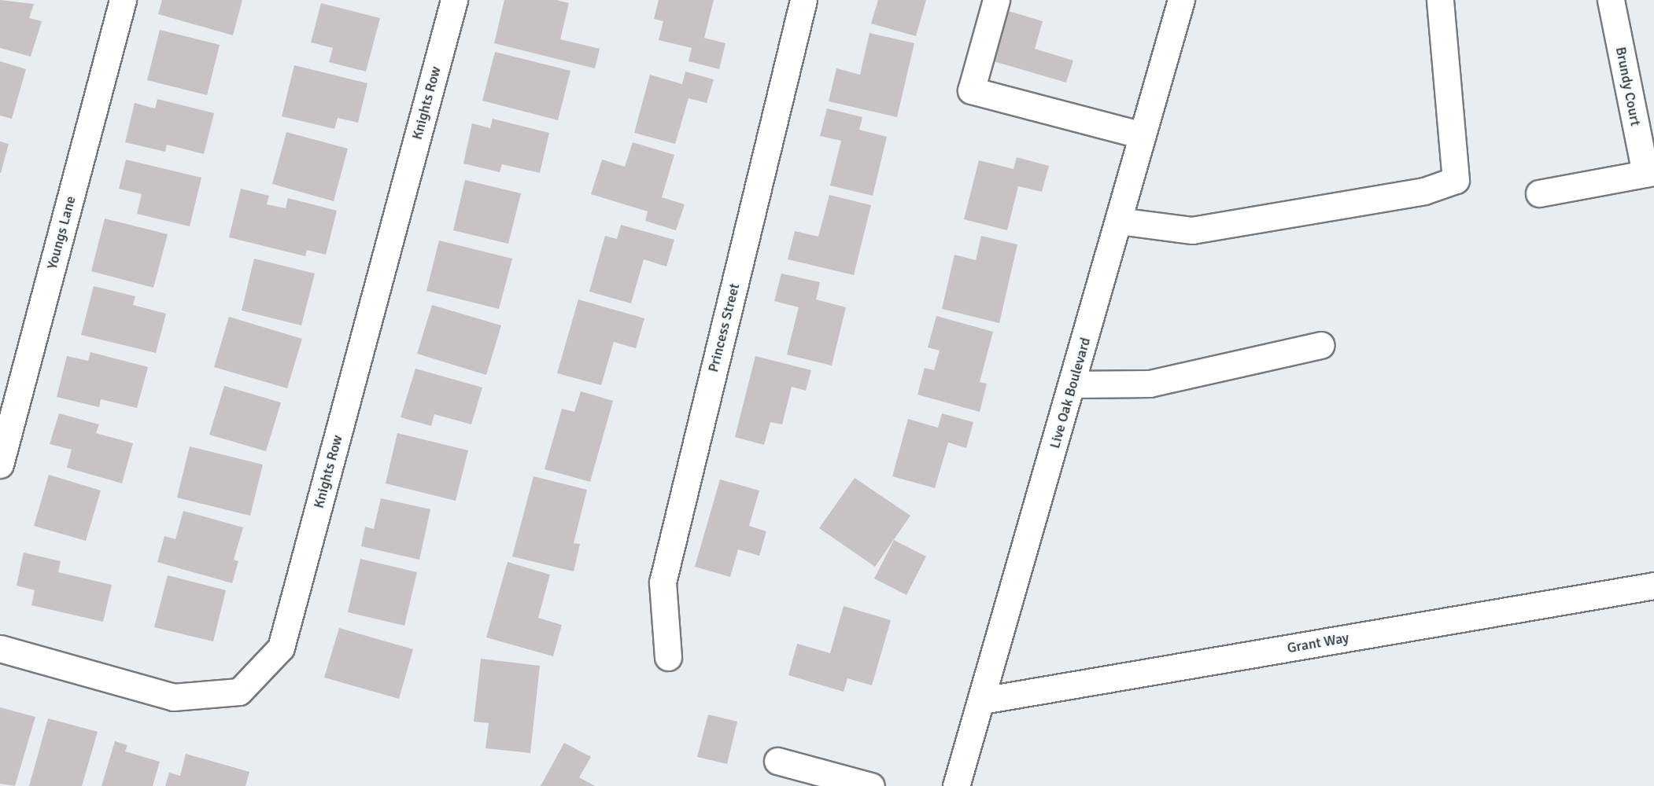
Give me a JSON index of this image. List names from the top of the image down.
{
  "streets": {
    "street": [
      "Brundy Court",
      "Knights Row",
      "Youngs Lane",
      "Princess Street",
      "Live Oak Boulevard",
      "Grant Way"
    ]
  },
  "crossings": [
    ["Live Oak Boulevard", "Grant Way"]
  ]
}
